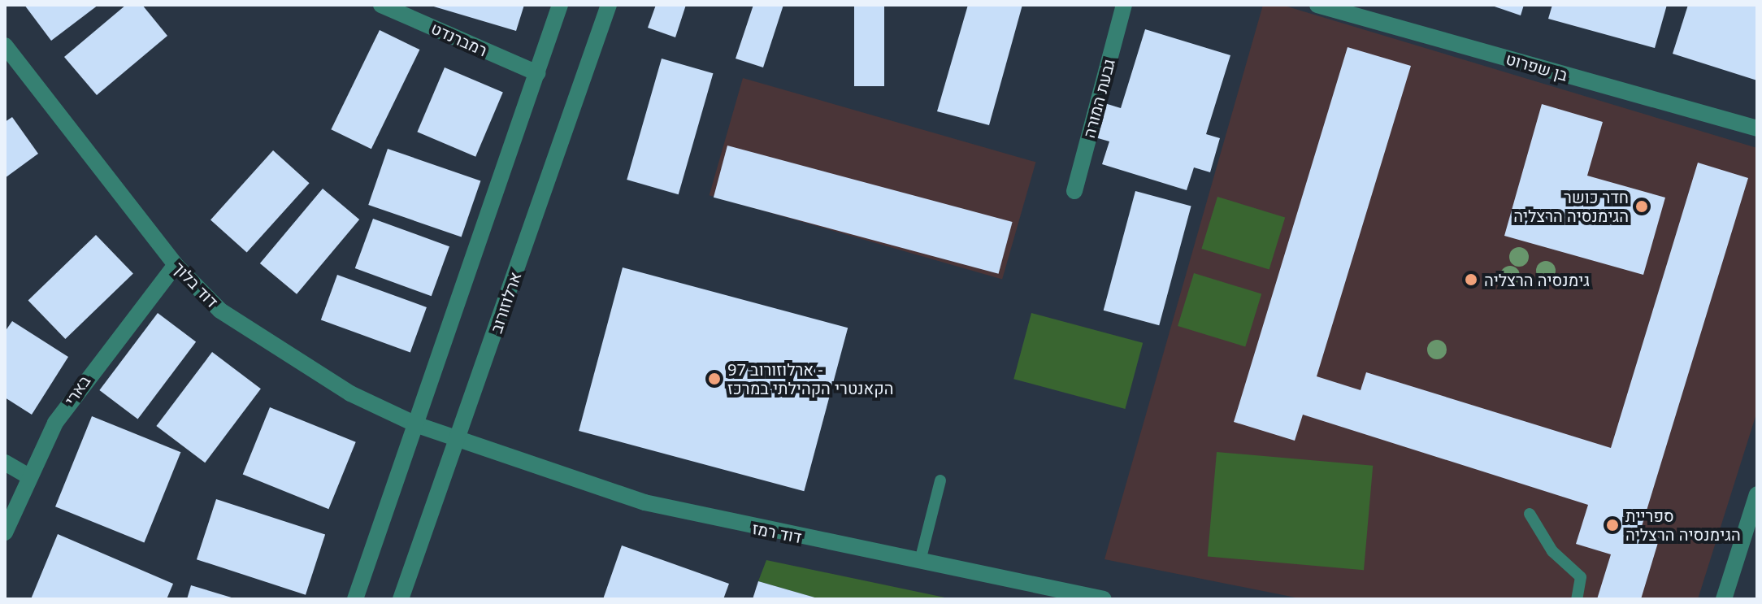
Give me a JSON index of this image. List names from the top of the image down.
{
  "streets": {
    "street": [
      "רמברנדט",
      "בן שפרוט",
      "גבעת המורה",
      "דוד בלוך",
      "ארלוזורוב",
      "בארי",
      "דוד רמז"
    ]
  },
  "crossings": [
    ["דוד בלוך", "ארלוזורוב"],
    ["דוד בלוך", "בארי"],
    ["דוד בלוך", "דוד רמז"],
    ["ארלוזורוב", "דוד רמז"]
  ],
  "places": [
    "חדר כושר הגימנסיה הרצליה",
    "גימנסיה הרצליה",
    "ארלוזורוב 97 - הקאנטרי הקהילתי במרכז",
    "ספריית הגימנסיה הרצליה"
  ]
}
